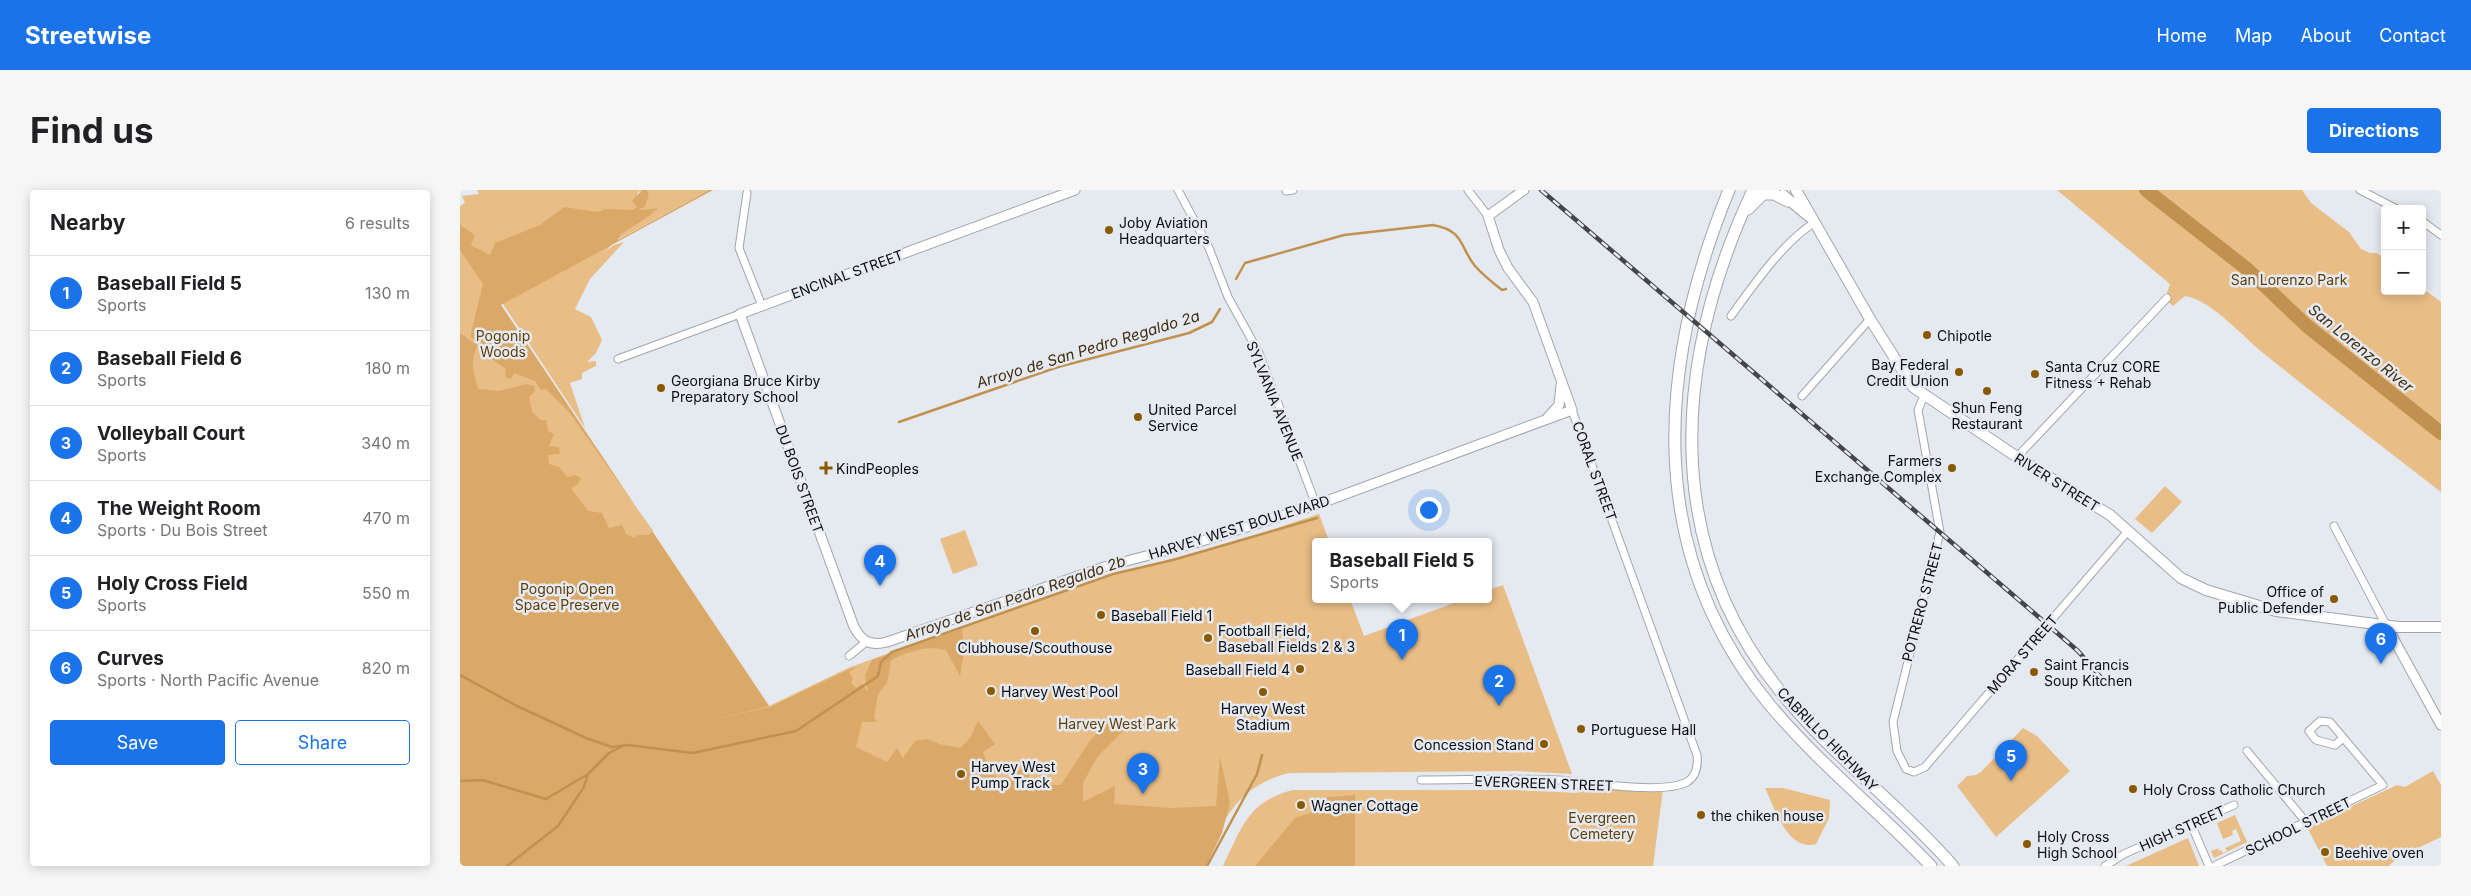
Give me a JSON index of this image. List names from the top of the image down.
{
  "streets": {
    "highway": ["CABRILLO HIGHWAY"],
    "main road": ["RIVER STREET"],
    "street": [
      "ENCINAL STREET",
      "SYLVANIA AVENUE",
      "CORAL STREET",
      "DU BOIS STREET",
      "HARVEY WEST BOULEVARD",
      "POTRERO STREET",
      "MORA STREET",
      "EVERGREEN STREET",
      "SCHOOL STREET",
      "HIGH STREET"
    ]
  },
  "crossings": [
    ["ENCINAL STREET", "DU BOIS STREET"],
    ["SYLVANIA AVENUE", "HARVEY WEST BOULEVARD"],
    ["CORAL STREET", "HARVEY WEST BOULEVARD"],
    ["CORAL STREET", "EVERGREEN STREET"],
    ["DU BOIS STREET", "HARVEY WEST BOULEVARD"],
    ["RIVER STREET", "POTRERO STREET"],
    ["RIVER STREET", "MORA STREET"],
    ["POTRERO STREET", "MORA STREET"]
  ],
  "water": ["San Lorenzo River", "Arroyo de San Pedro Regaldo 2a", "Arroyo de San Pedro Regaldo 2b"],
  "parks": [
    "San Lorenzo Park",
    "Pogonip Woods",
    "Pogonip Open Space Preserve",
    "Harvey West Park",
    "Evergreen Cemetery"
  ],
  "places": {
    "other": [
      "Joby Aviation Headquarters",
      "Chipotle",
      "Bay Federal Credit Union",
      "Santa Cruz CORE Fitness + Rehab",
      "Georgiana Bruce Kirby Preparatory School",
      "Shun Feng Restaurant",
      "United Parcel Service",
      "Farmers Exchange Complex",
      "Office of Public Defender",
      "Baseball Field 1",
      "Clubhouse/Scouthouse",
      "Football Field, Baseball Fields 2 & 3",
      "Baseball Field 4",
      "Saint Francis Soup Kitchen",
      "Harvey West Pool",
      "Harvey West Stadium",
      "Portuguese Hall",
      "Concession Stand",
      "Harvey West Pump Track",
      "Holy Cross Catholic Church",
      "Wagner Cottage",
      "the chiken house",
      "Holy Cross High School",
      "Beehive oven"
    ],
    "health": ["KindPeoples"]
  },
  "page": {
    "header": "Streetwise",
    "nav": [
      "Home",
      "Map",
      "About",
      "Contact"
    ],
    "buttons": [
      "Directions",
      ["Save", "Share"]
    ],
    "title": "Find us",
    "heading": ["Nearby", "6 results"],
    "map_buttons": ["+", "−"],
    "list": [
      {
        "mark": "1",
        "name": "Baseball Field 5",
        "note": "Sports",
        "value": "130 m"
      },
      {
        "mark": "2",
        "name": "Baseball Field 6",
        "note": "Sports",
        "value": "180 m"
      },
      {
        "mark": "3",
        "name": "Volleyball Court",
        "note": "Sports",
        "value": "340 m"
      },
      {
        "mark": "4",
        "name": "The Weight Room",
        "note": "Sports · Du Bois Street",
        "value": "470 m"
      },
      {
        "mark": "5",
        "name": "Holy Cross Field",
        "note": "Sports",
        "value": "550 m"
      },
      {
        "mark": "6",
        "name": "Curves",
        "note": "Sports · North Pacific Avenue",
        "value": "820 m"
      }
    ],
    "popup": ["Baseball Field 5", "Sports"],
    "pins": [
      "4",
      "1",
      "6",
      "2",
      "5",
      "3"
    ]
  }
}
